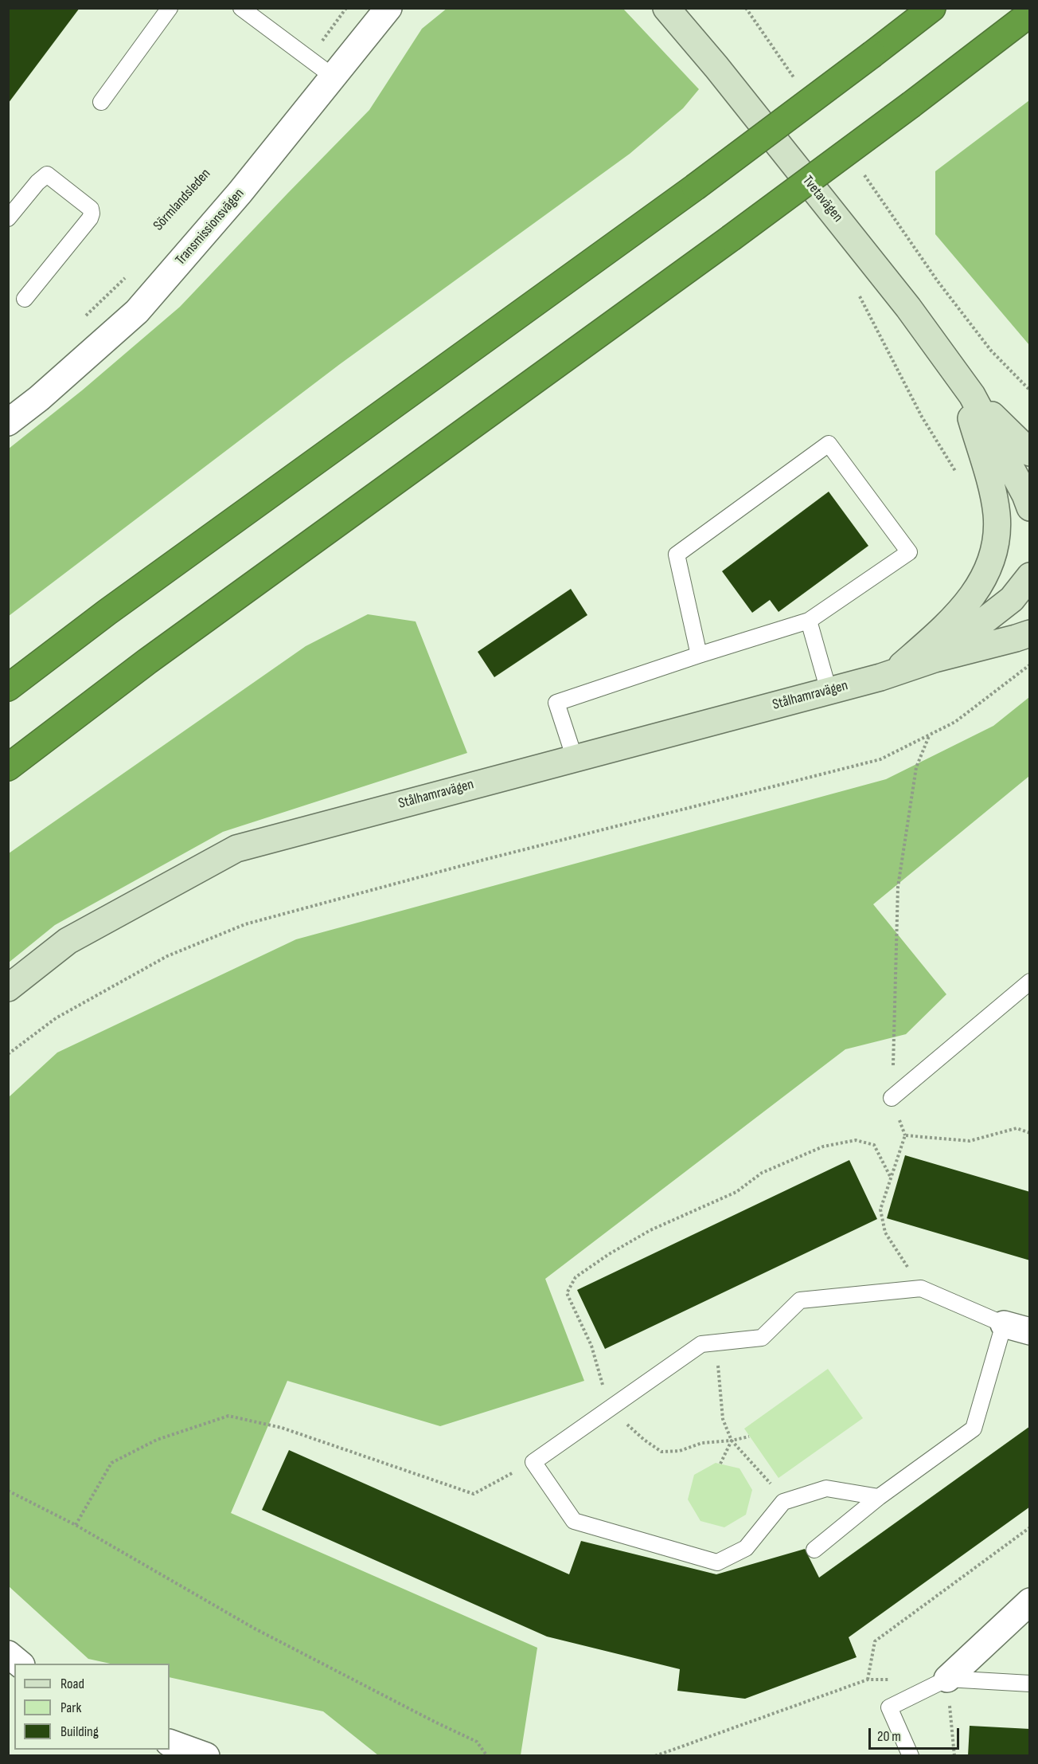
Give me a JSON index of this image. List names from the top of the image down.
{
  "streets": {
    "main road": ["Tvetavägen", "Stålhamravägen"],
    "street": ["Transmissionsvägen"]
  },
  "crossings": [
    ["Tvetavägen", "Stålhamravägen"]
  ],
  "legend": ["Road", "Park", "Building"],
  "scale_bar": "20 m"
}
